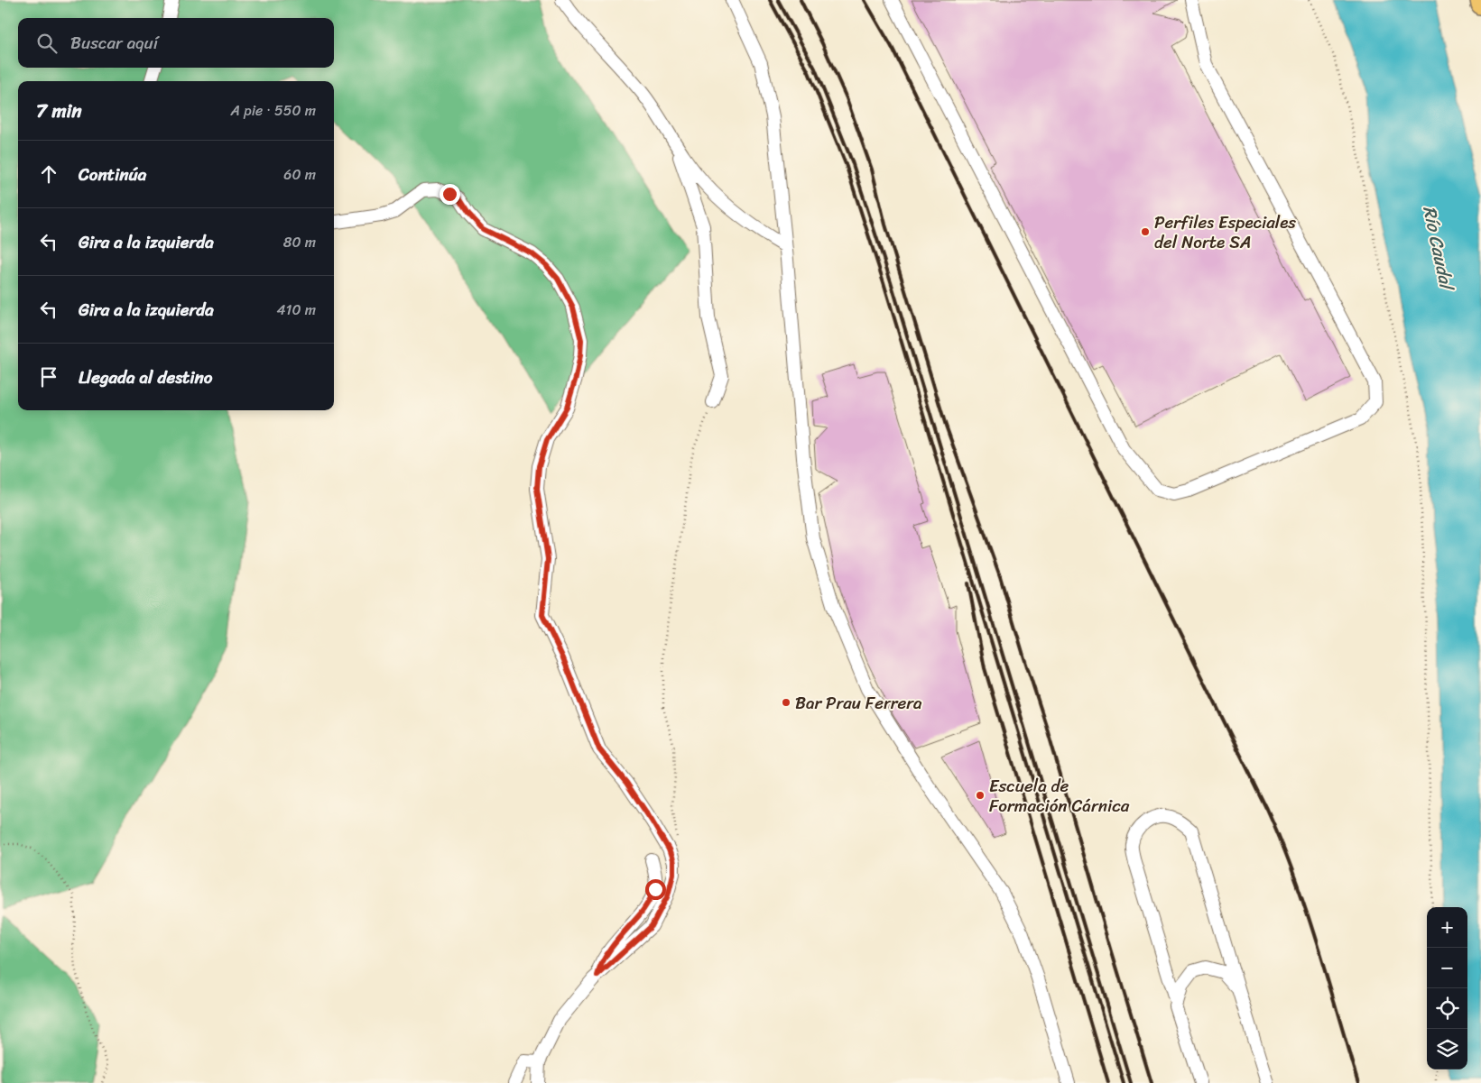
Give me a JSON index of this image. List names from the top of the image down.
{
  "water": ["Río Caudal"],
  "places": ["Perfiles Especiales del Norte SA", "Bar Prau Ferrera", "Escuela de Formación Cárnica"],
  "page": {
    "search": "Buscar aquí",
    "heading": ["7 min", "A pie · 550 m"],
    "list": [
      ["Continúa", "60 m"],
      ["Gira a la izquierda", "80 m"],
      ["Gira a la izquierda", "410 m"],
      "Llegada al destino"
    ],
    "map_buttons": ["+", "−"]
  }
}
